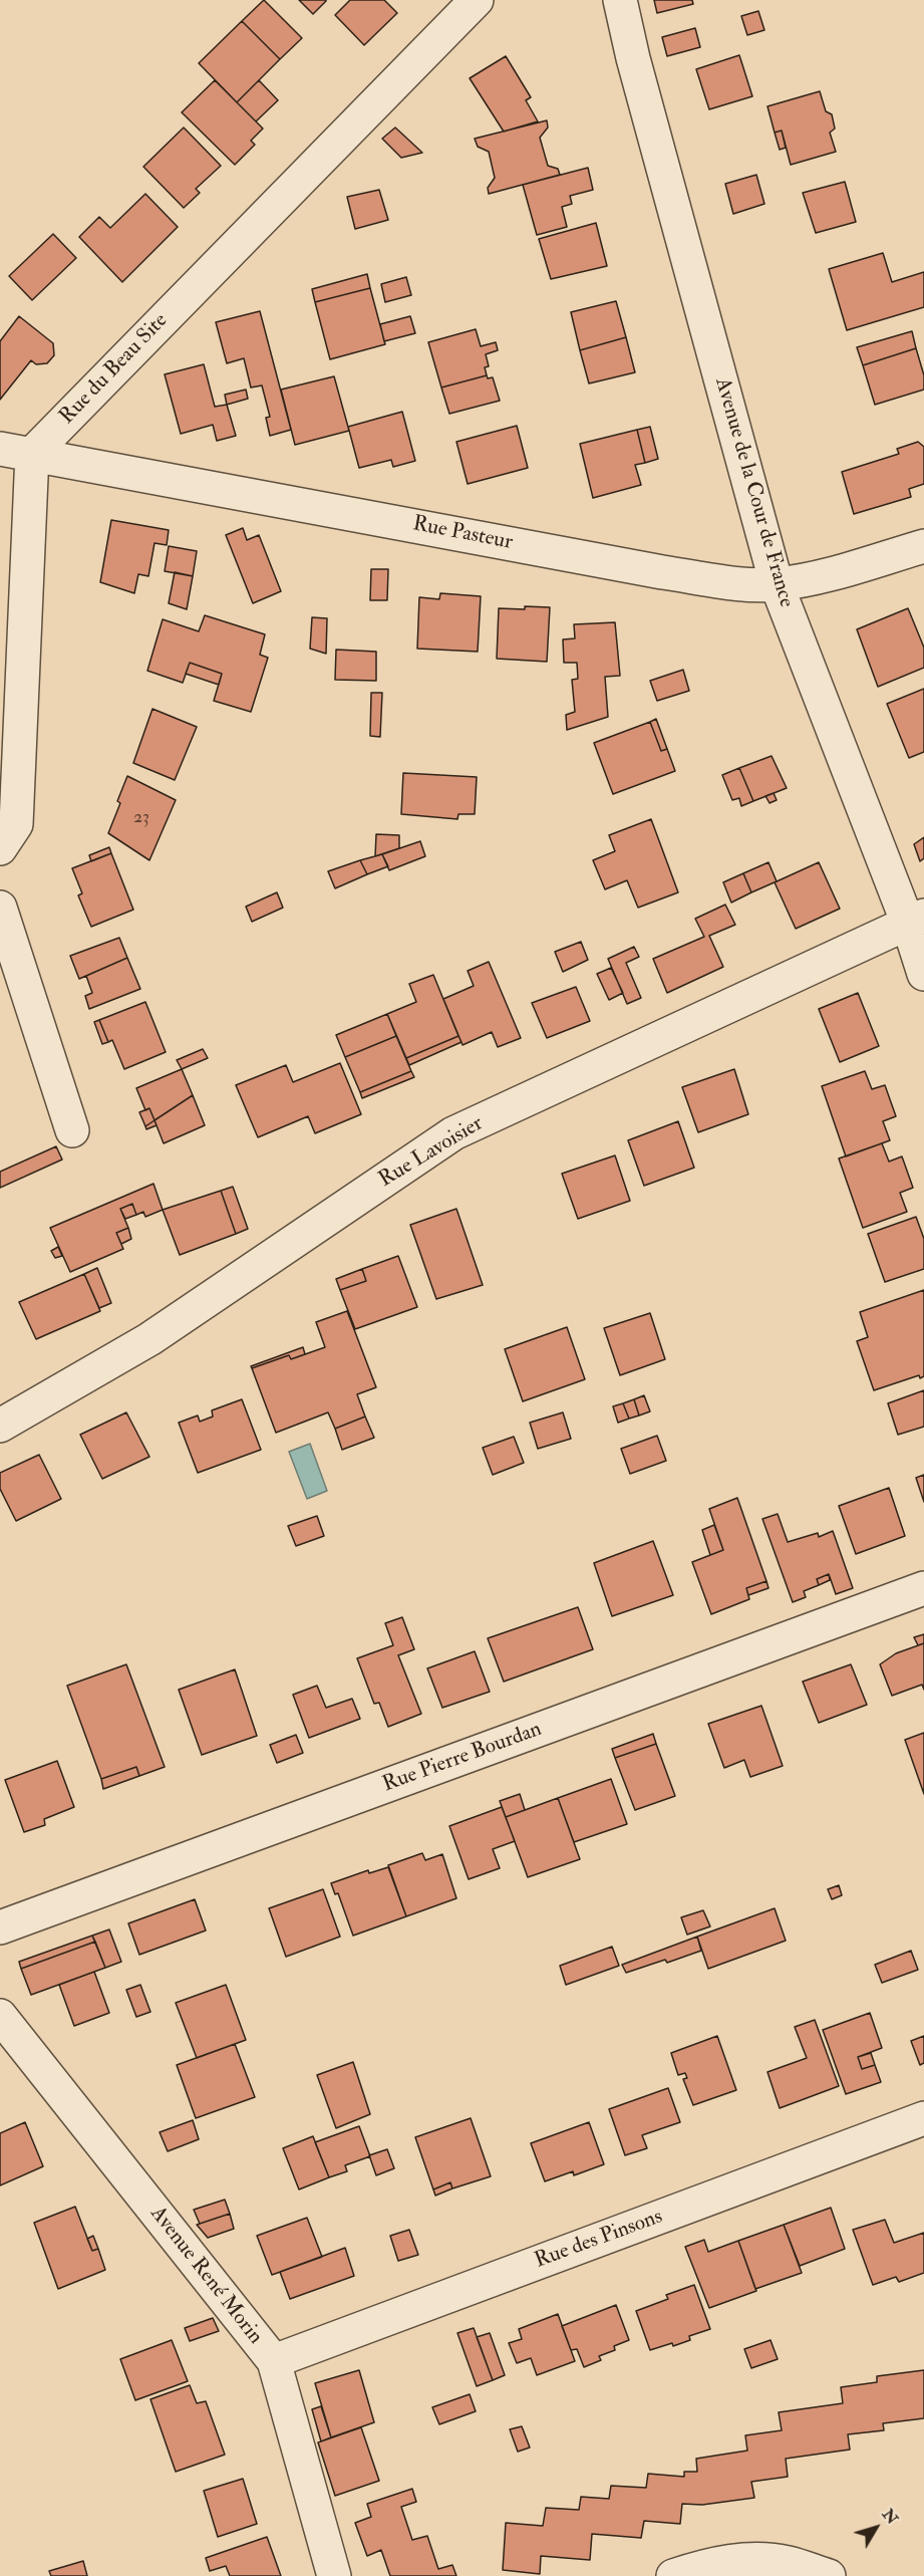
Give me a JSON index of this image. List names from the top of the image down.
{
  "streets": {
    "street": [
      "Rue du Beau Site",
      "Avenue de la Cour de France",
      "Rue Pasteur",
      "Rue Lavoisier",
      "Rue Pierre Bourdan",
      "Rue des Pinsons",
      "Avenue René Morin"
    ]
  },
  "crossings": [
    ["Rue du Beau Site", "Rue Pasteur"],
    ["Avenue de la Cour de France", "Rue Pasteur"],
    ["Avenue de la Cour de France", "Rue Lavoisier"],
    ["Rue des Pinsons", "Avenue René Morin"]
  ],
  "house_numbers": ["23"],
  "north": "top right"
}
